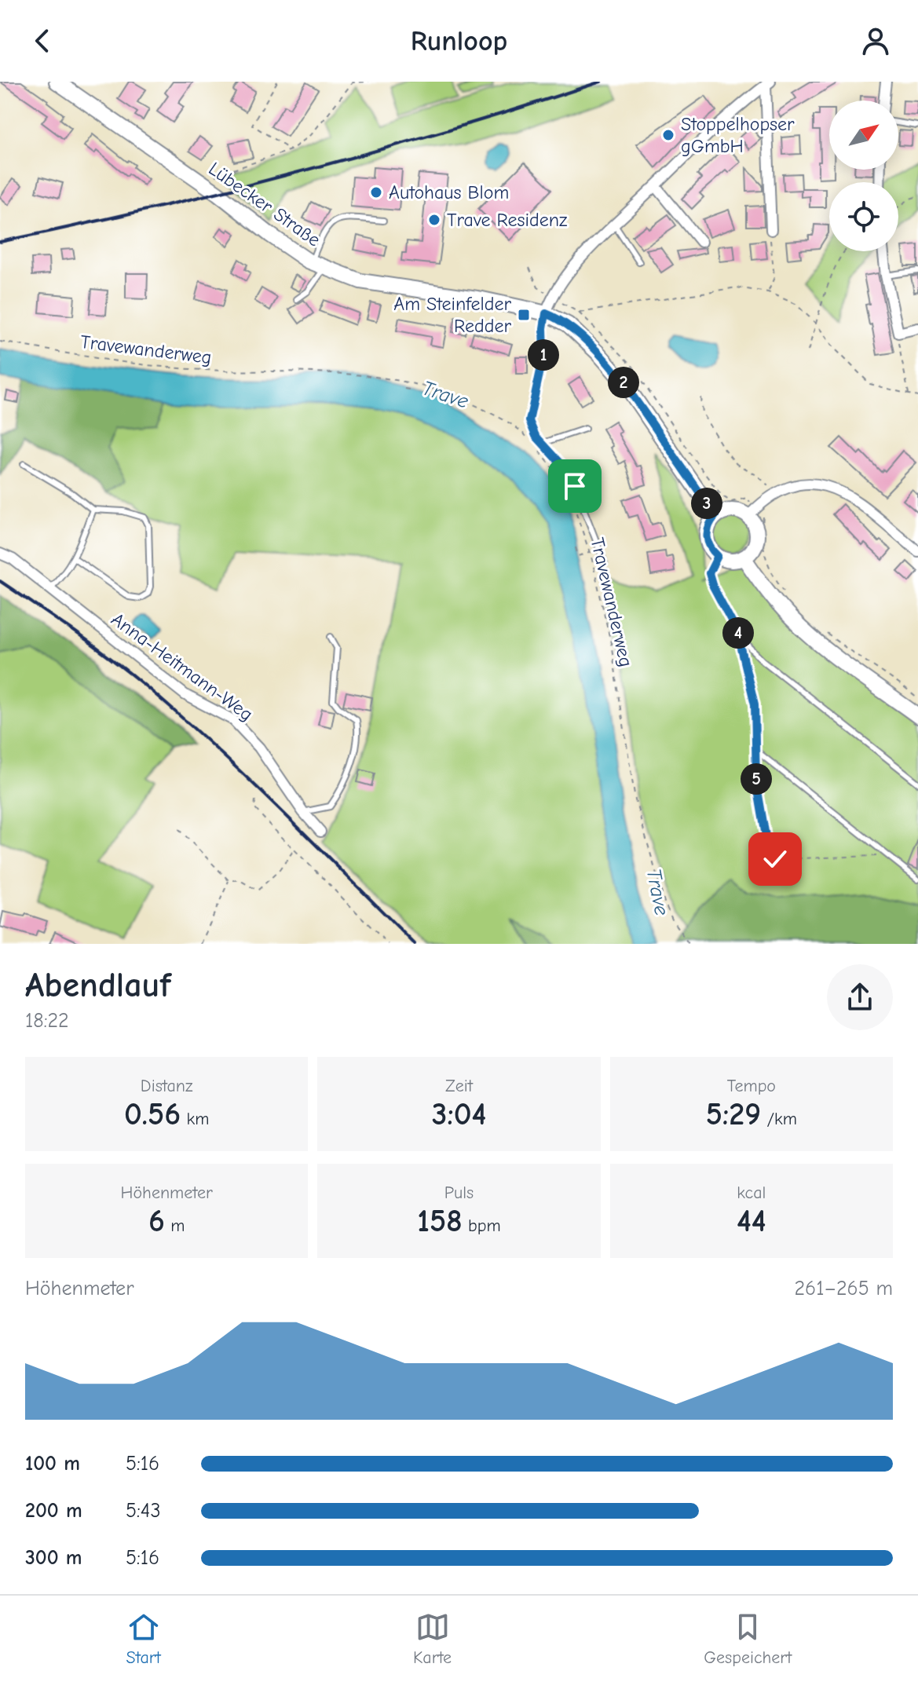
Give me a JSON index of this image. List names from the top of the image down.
{
  "streets": {
    "main road": ["Lübecker Straße"],
    "street": ["Anna-Heitmann-Weg"],
    "path": ["Travewanderweg"]
  },
  "water": ["Trave"],
  "places": {
    "other": ["Stoppelhopser gGmbH", "Autohaus Blom", "Trave Residenz"],
    "transit": ["Am Steinfelder Redder"]
  },
  "north": "top right",
  "page": {
    "header": "Runloop",
    "pins": [
      "1",
      "2",
      "3",
      "4",
      "5"
    ],
    "heading": ["Abendlauf", "18:22"],
    "stats": [
      ["Distanz", "0.56 km"],
      ["Zeit", "3:04"],
      ["Tempo", "5:29 /km"],
      ["Höhenmeter", "6 m"],
      ["Puls", "158 bpm"],
      ["kcal", "44"]
    ],
    "chart": ["Höhenmeter", "261–265 m"],
    "list": [
      {
        "name": "100 m",
        "note": "5:16"
      },
      {
        "name": "200 m",
        "note": "5:43"
      },
      {
        "name": "300 m",
        "note": "5:16"
      }
    ],
    "tabs": ["Start", "Karte", "Gespeichert"]
  }
}
